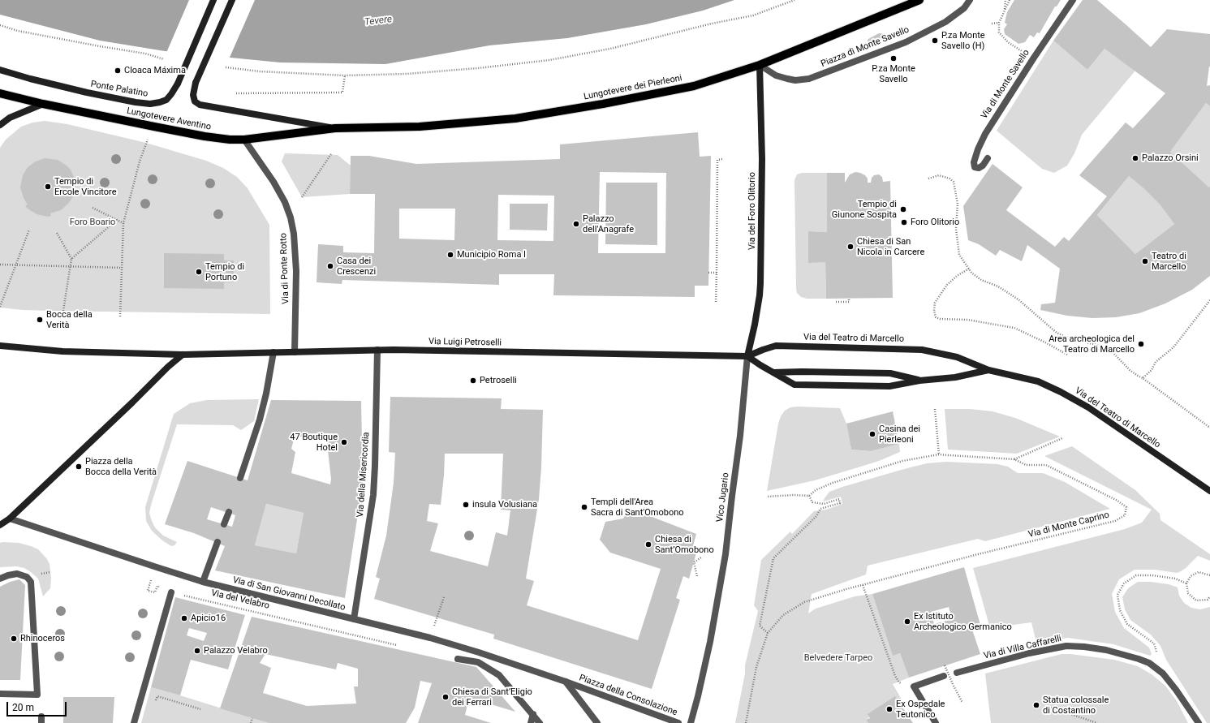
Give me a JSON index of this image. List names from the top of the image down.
{
  "streets": {
    "main road": [
      "Lungotevere dei Pierleoni",
      "Ponte Palatino",
      "Lungotevere Aventino",
      "Via del Foro Olitorio",
      "Via del Teatro di Marcello",
      "Via Luigi Petroselli"
    ],
    "street": [
      "Piazza di Monte Savello",
      "Via di Monte Savello",
      "Via di Ponte Rotto",
      "Via della Misericordia",
      "Vico Jugario",
      "Via di San Giovanni Decollato",
      "Via di Villa Caffarelli",
      "Piazza della Consolazione"
    ],
    "path": ["Via di Monte Caprino", "Via del Velabro"]
  },
  "crossings": [
    ["Piazza di Monte Savello", "Lungotevere dei Pierleoni"],
    ["Piazza di Monte Savello", "Via del Foro Olitorio"],
    ["Lungotevere dei Pierleoni", "Lungotevere Aventino"],
    ["Lungotevere dei Pierleoni", "Via del Foro Olitorio"],
    ["Lungotevere Aventino", "Via di Ponte Rotto"],
    ["Via del Foro Olitorio", "Via del Teatro di Marcello"],
    ["Via del Foro Olitorio", "Via Luigi Petroselli"],
    ["Via del Foro Olitorio", "Vico Jugario"],
    ["Via di Ponte Rotto", "Via Luigi Petroselli"],
    ["Via del Teatro di Marcello", "Via Luigi Petroselli"],
    ["Via del Teatro di Marcello", "Vico Jugario"],
    ["Via Luigi Petroselli", "Via della Misericordia"],
    ["Via Luigi Petroselli", "Vico Jugario"],
    ["Via della Misericordia", "Via di San Giovanni Decollato"],
    ["Via di San Giovanni Decollato", "Piazza della Consolazione"]
  ],
  "water": ["Tevere"],
  "parks": ["Foro Boario", "Belvedere Tarpeo"],
  "places": [
    "P.za Monte Savello (H)",
    "P.za Monte Savello",
    "Cloaca Máxima",
    "Palazzo Orsini",
    "Tempio di Ercole Vincitore",
    "Tempio di Giunone Sospita",
    "Foro Olitorio",
    "Palazzo dell'Anagrafe",
    "Chiesa di San Nicola in Carcere",
    "Municipio Roma I",
    "Teatro di Marcello",
    "Casa dei Crescenzi",
    "Tempio di Portuno",
    "Bocca della Verità",
    "Area archeologica del Teatro di Marcello",
    "Petroselli",
    "Casina dei Pierleoni",
    "47 Boutique Hotel",
    "Piazza della Bocca della Verità",
    "insula Volusiana",
    "Templi dell'Area Sacra di Sant'Omobono",
    "Chiesa di Sant’Omobono",
    "Apicio16",
    "Ex Istituto Archeologico Germanico",
    "Rhinoceros",
    "Palazzo Velabro",
    "Chiesa di Sant’Eligio dei Ferrari",
    "Statua colossale di Costantino",
    "Ex Ospedale Teutonico"
  ],
  "scale_bar": "20 m"
}
